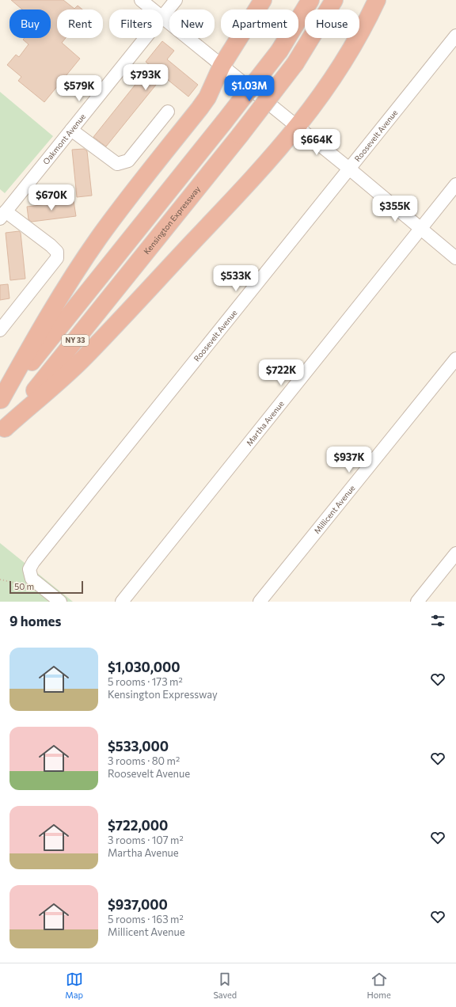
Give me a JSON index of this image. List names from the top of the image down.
{
  "streets": {
    "highway": ["Kensington Expressway", "NY 33"],
    "street": [
      "Roosevelt Avenue",
      "Oakmont Avenue",
      "Martha Avenue",
      "Millicent Avenue"
    ]
  },
  "scale_bar": "50 m",
  "page": {
    "chip": [
      "Buy",
      "Rent",
      "Filters",
      "New",
      "Apartment",
      "House"
    ],
    "price": [
      "$793K",
      "$579K",
      "$1.03M",
      "$664K",
      "$670K",
      "$355K",
      "$533K",
      "$722K",
      "$937K"
    ],
    "scale": "50 m",
    "heading": "9 homes",
    "list": [
      {
        "name": "$1,030,000",
        "note": "5 rooms · 173 m² · Kensington Expressway"
      },
      {
        "name": "$533,000",
        "note": "3 rooms · 80 m² · Roosevelt Avenue"
      },
      {
        "name": "$722,000",
        "note": "3 rooms · 107 m² · Martha Avenue"
      },
      {
        "name": "$937,000",
        "note": "5 rooms · 163 m² · Millicent Avenue"
      }
    ],
    "tabs": ["Map", "Saved", "Home"]
  }
}
